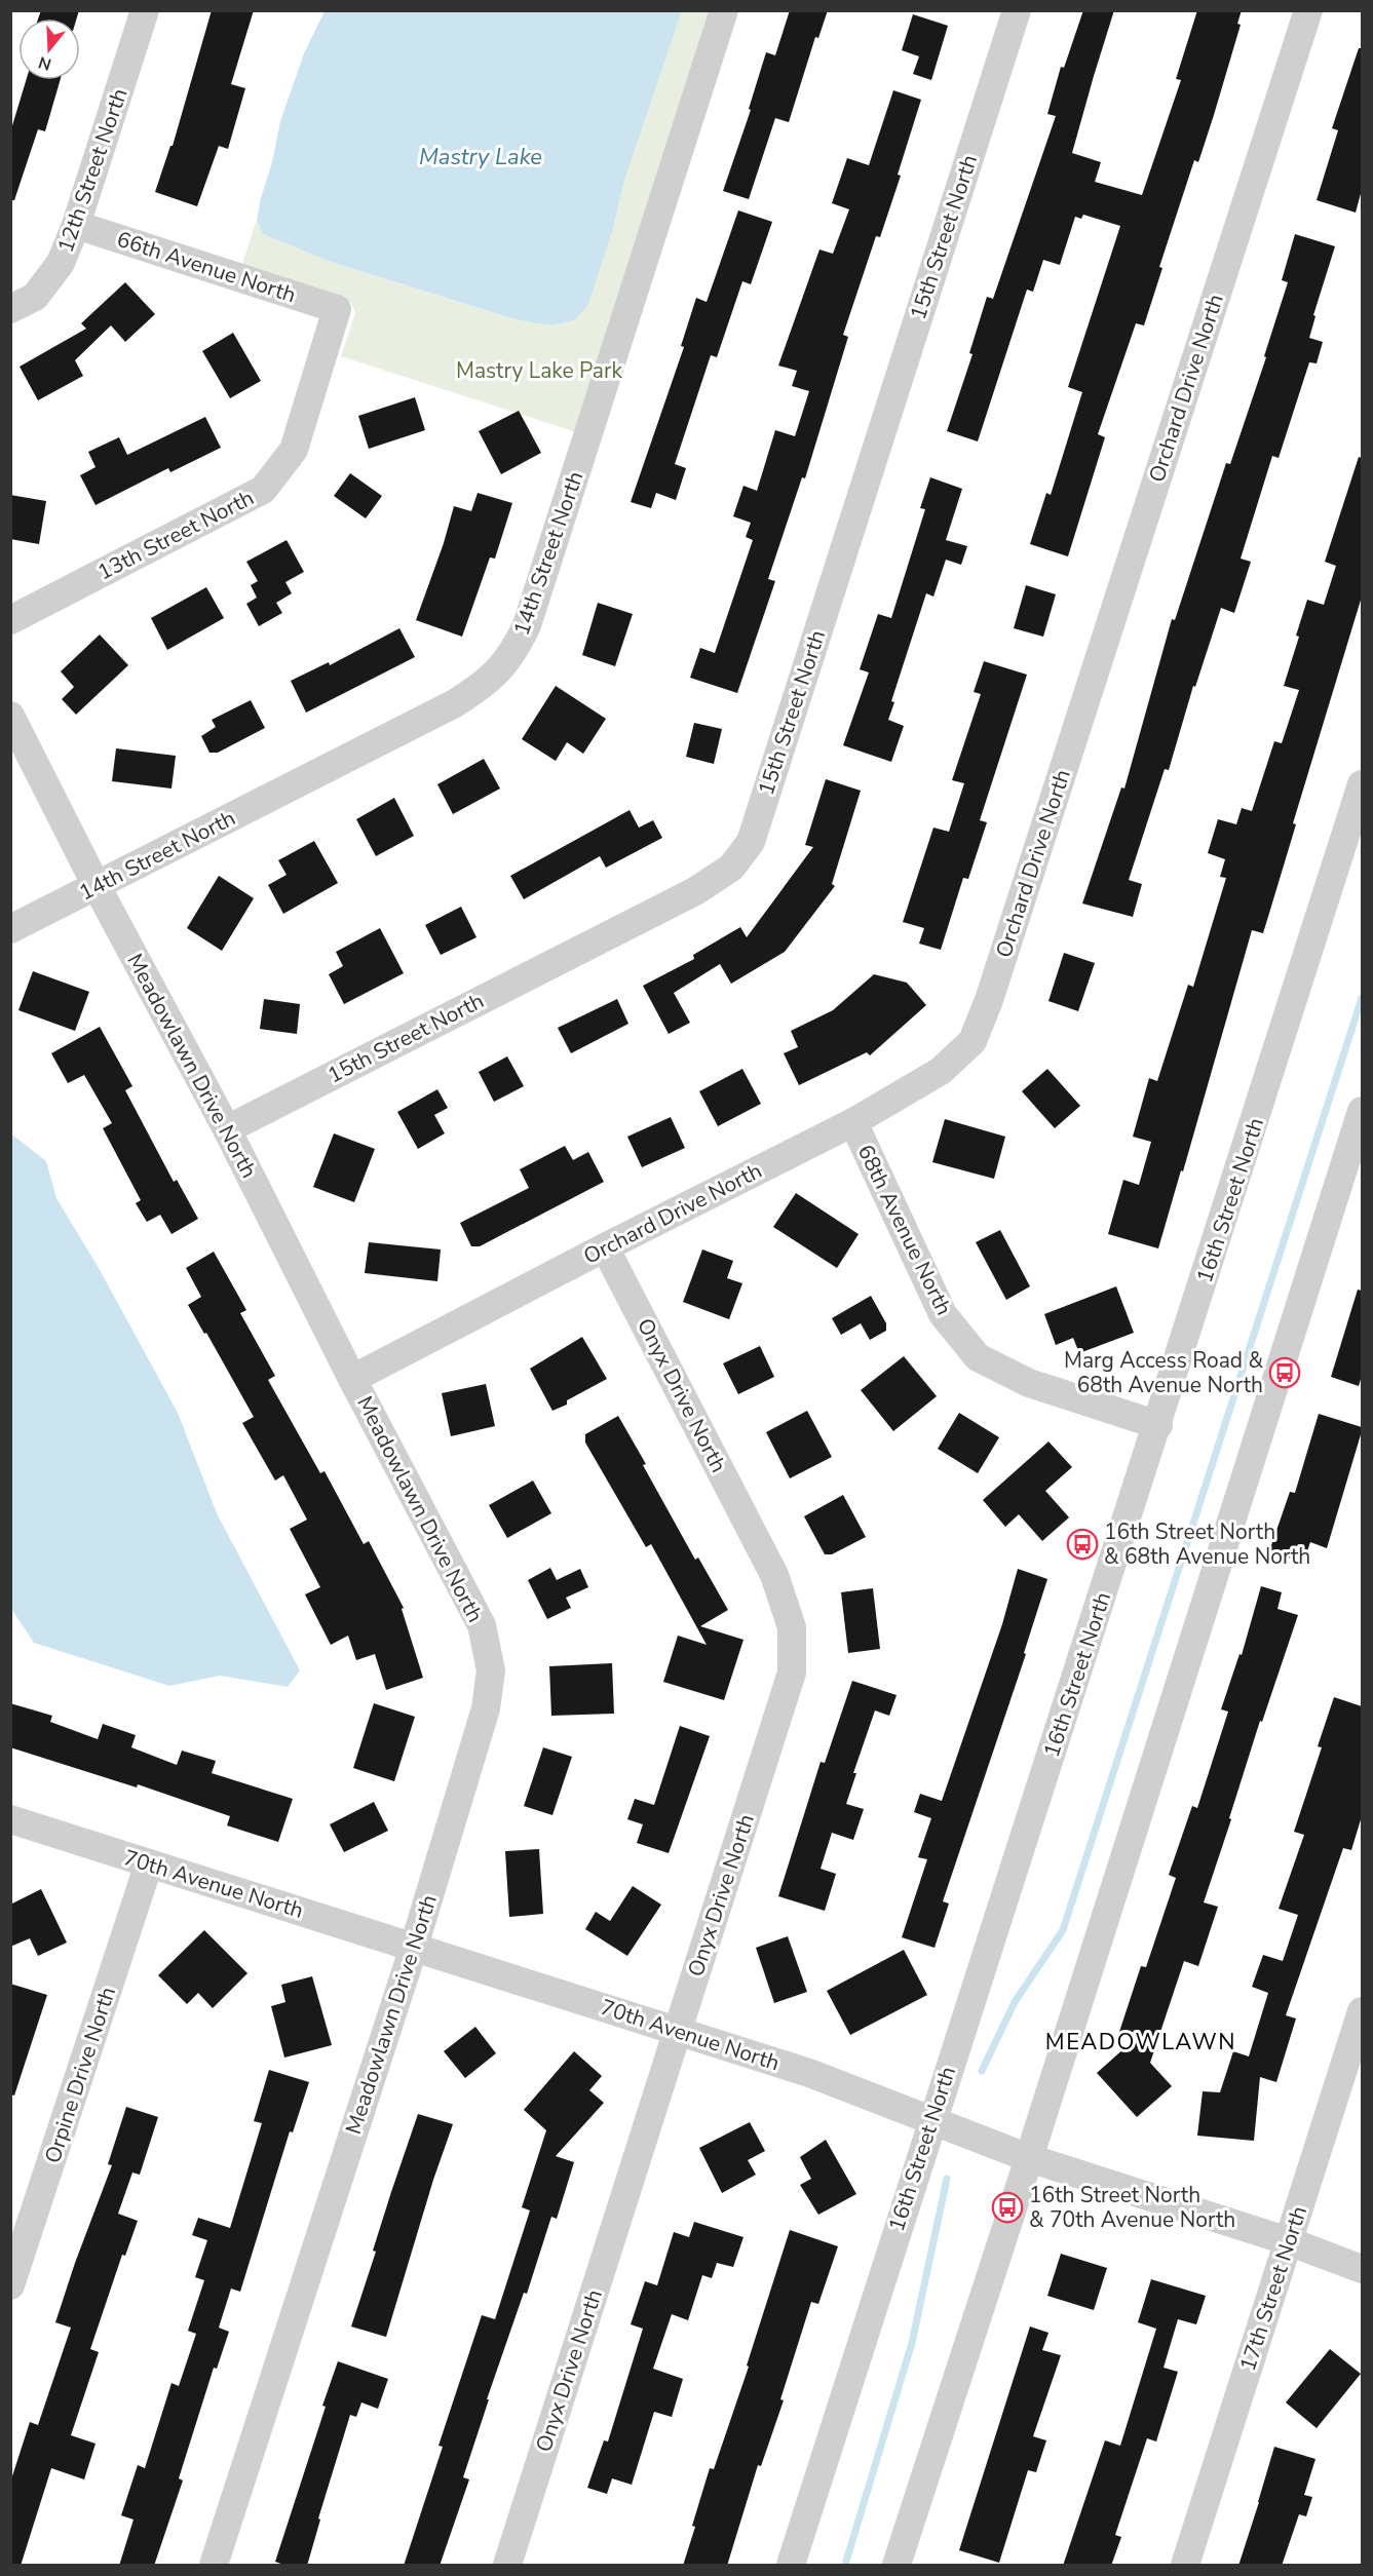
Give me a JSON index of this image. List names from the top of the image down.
{
  "streets": {
    "street": [
      "12th Street North",
      "15th Street North",
      "66th Avenue North",
      "Orchard Drive North",
      "13th Street North",
      "14th Street North",
      "Meadowlawn Drive North",
      "16th Street North",
      "68th Avenue North",
      "Onyx Drive North",
      "70th Avenue North",
      "Orpine Drive North",
      "17th Street North"
    ]
  },
  "crossings": [
    ["12th Street North", "66th Avenue North"],
    ["15th Street North", "Meadowlawn Drive North"],
    ["66th Avenue North", "13th Street North"],
    ["Orchard Drive North", "Meadowlawn Drive North"],
    ["Orchard Drive North", "68th Avenue North"],
    ["Orchard Drive North", "Onyx Drive North"],
    ["14th Street North", "Meadowlawn Drive North"],
    ["Meadowlawn Drive North", "70th Avenue North"],
    ["16th Street North", "68th Avenue North"],
    ["16th Street North", "70th Avenue North"],
    ["Onyx Drive North", "70th Avenue North"],
    ["70th Avenue North", "Orpine Drive North"],
    ["70th Avenue North", "17th Street North"]
  ],
  "districts": ["MEADOWLAWN"],
  "water": ["Mastry Lake"],
  "parks": ["Mastry Lake Park"],
  "places": {
    "bus stop": ["Marg Access Road & 68th Avenue North", "16th Street North & 68th Avenue North", "16th Street North & 70th Avenue North"]
  },
  "north": "bottom"
}
